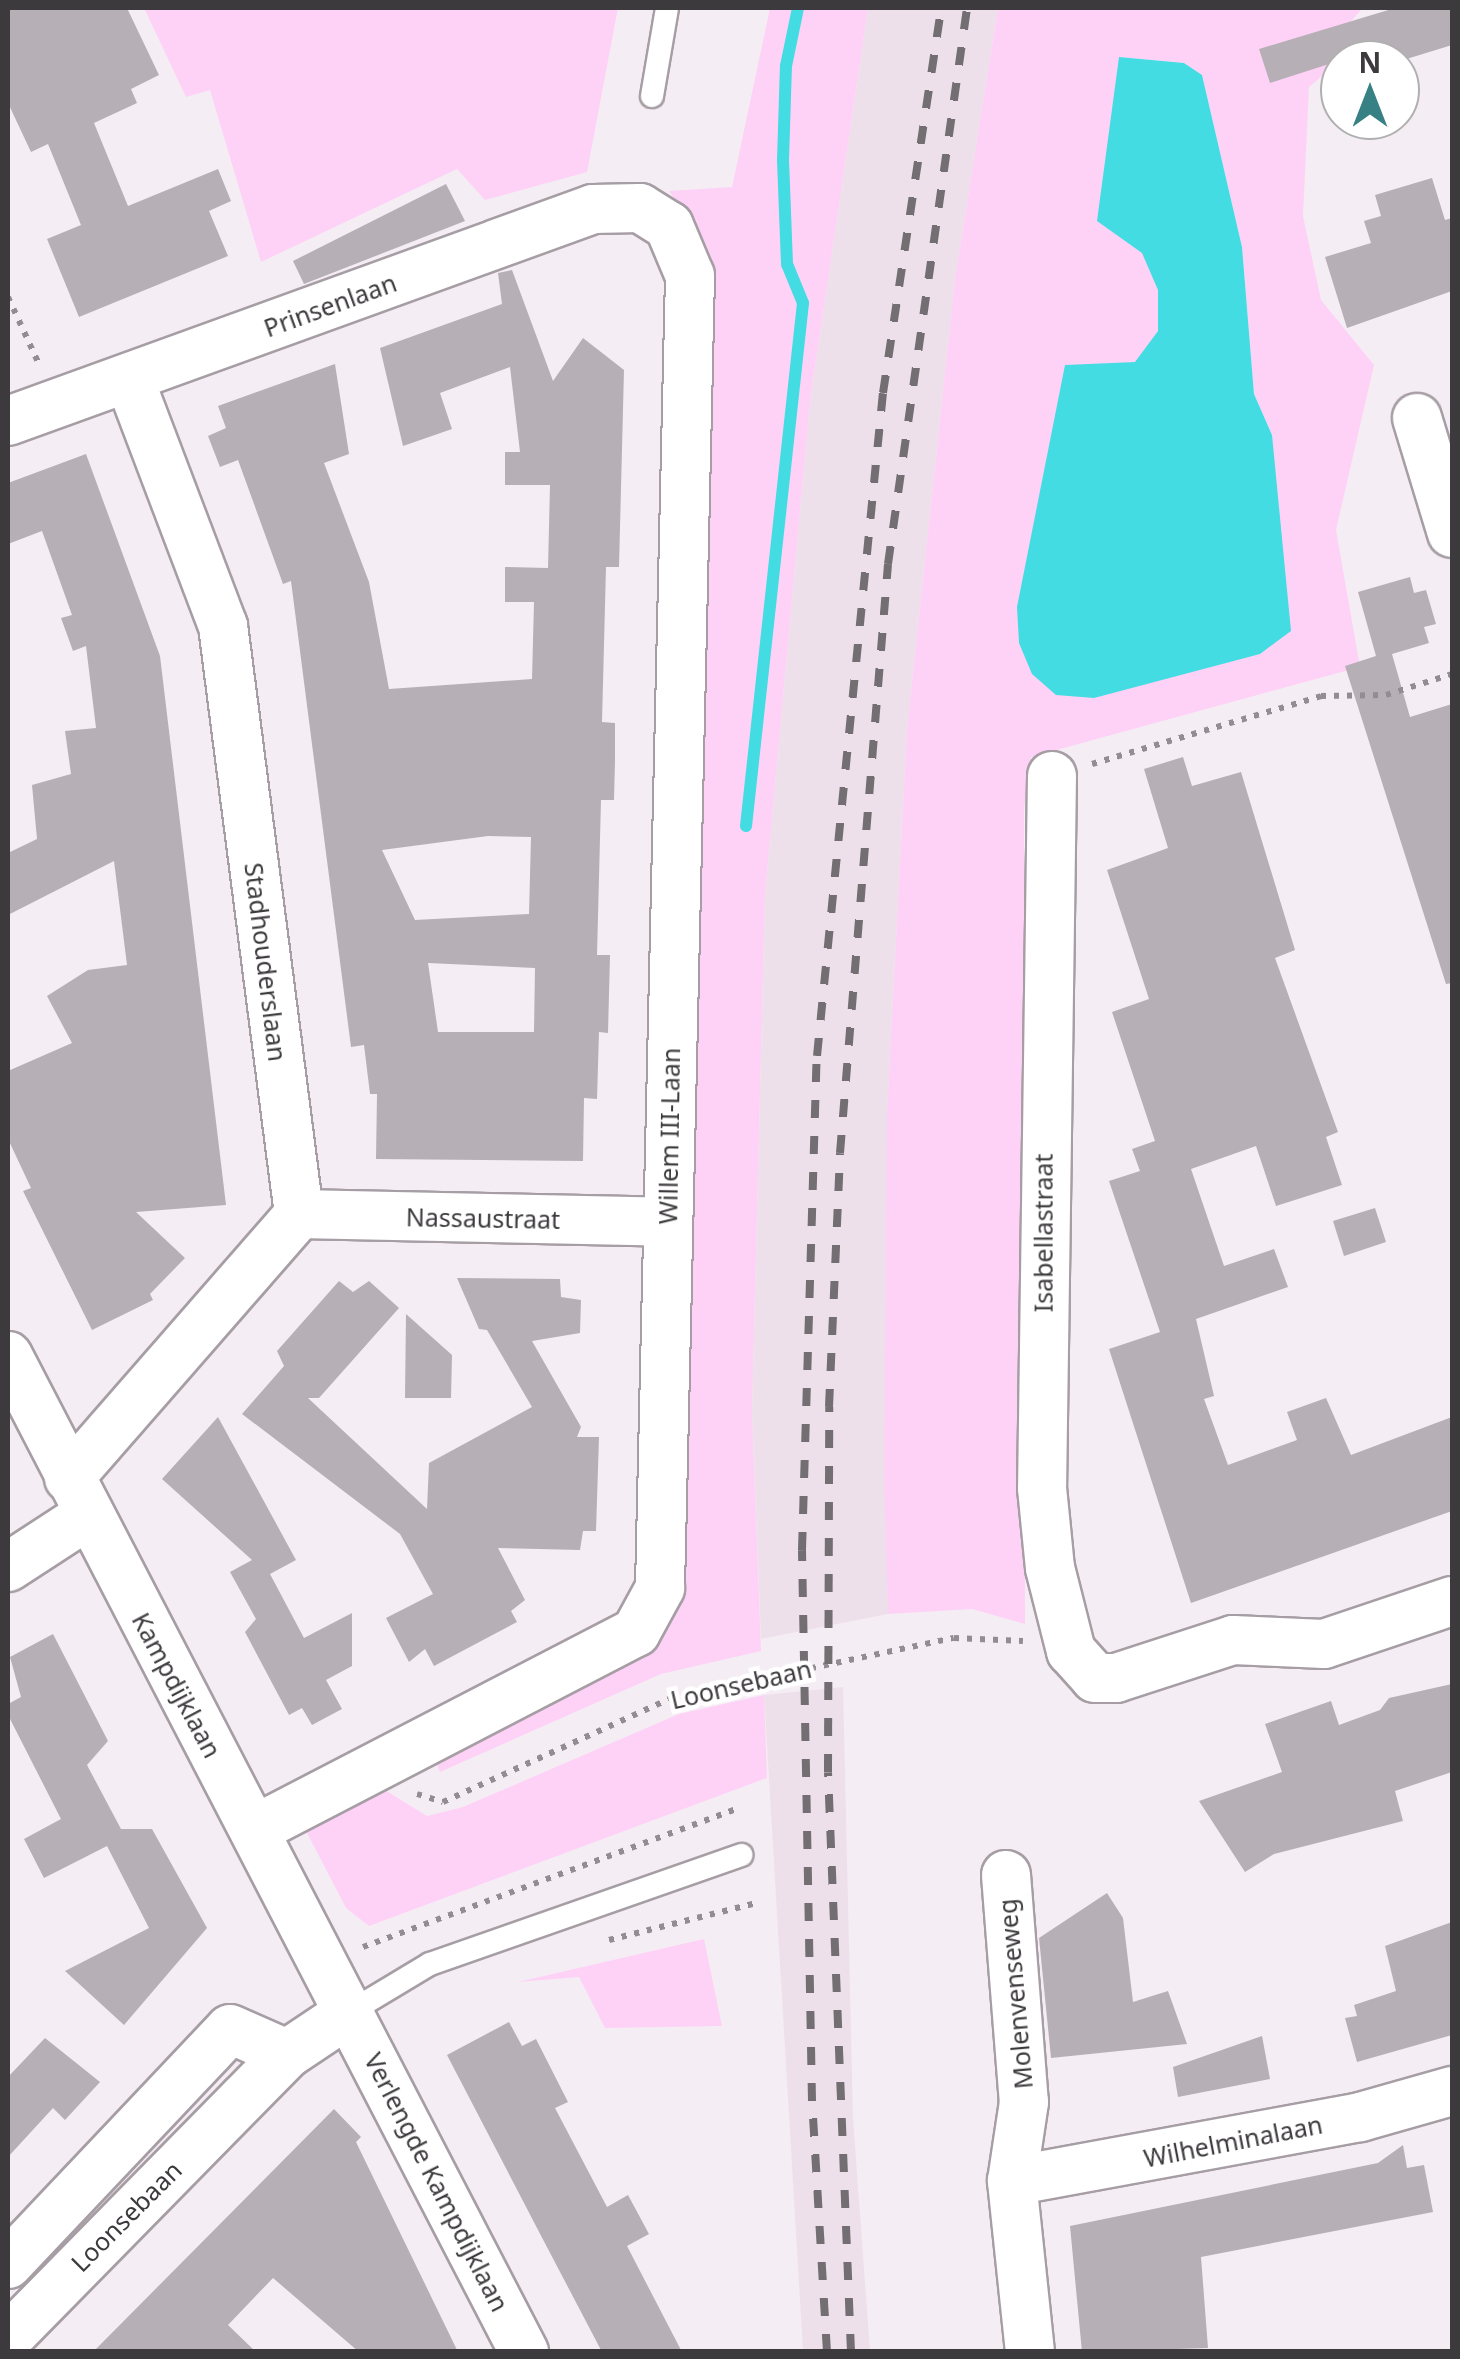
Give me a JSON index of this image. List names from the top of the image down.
{
  "streets": {
    "street": [
      "Prinsenlaan",
      "Stadhouderslaan",
      "Willem III-Laan",
      "Nassaustraat",
      "Isabellastraat",
      "Loonsebaan",
      "Kampdijklaan",
      "Molenvenseweg",
      "Wilhelminalaan",
      "Verlengde Kampdijklaan"
    ]
  },
  "crossings": [
    ["Prinsenlaan", "Stadhouderslaan"],
    ["Prinsenlaan", "Willem III-Laan"],
    ["Stadhouderslaan", "Nassaustraat"],
    ["Willem III-Laan", "Nassaustraat"],
    ["Willem III-Laan", "Loonsebaan"],
    ["Willem III-Laan", "Kampdijklaan"],
    ["Isabellastraat", "Loonsebaan"],
    ["Loonsebaan", "Kampdijklaan"],
    ["Loonsebaan", "Verlengde Kampdijklaan"],
    ["Kampdijklaan", "Verlengde Kampdijklaan"],
    ["Molenvenseweg", "Wilhelminalaan"]
  ],
  "north": "top"
}
